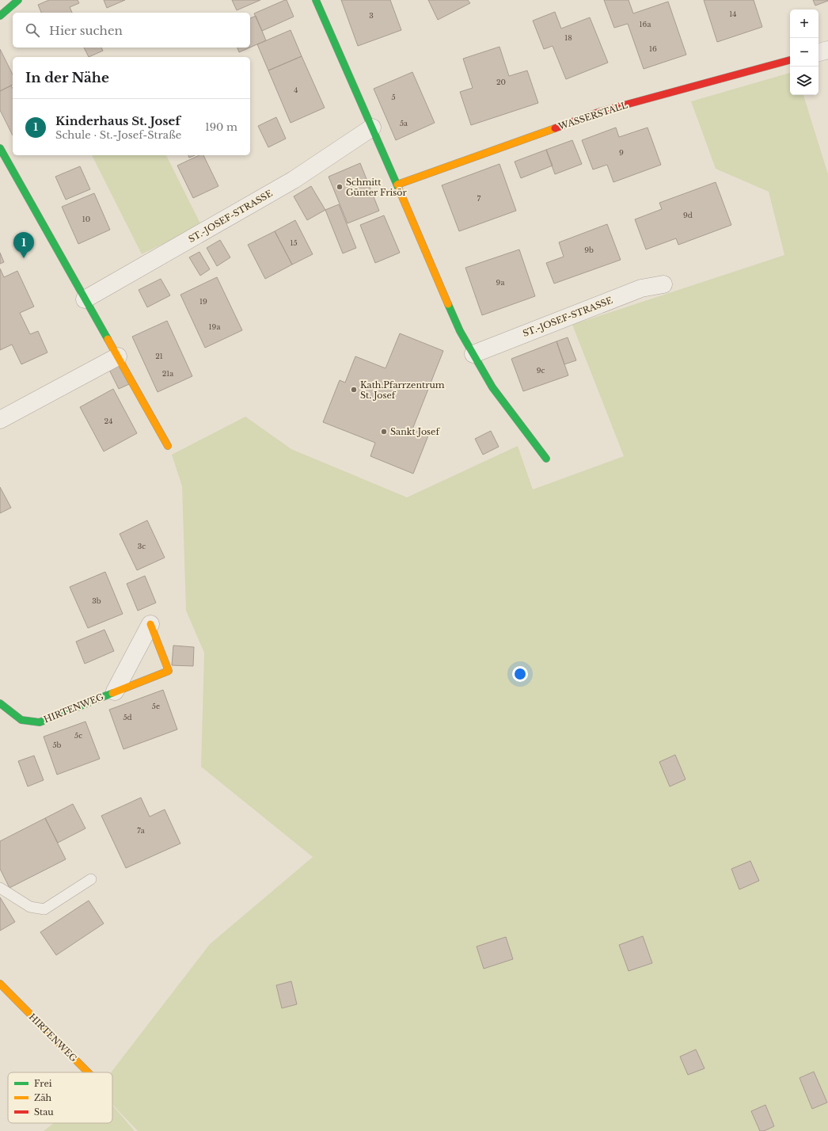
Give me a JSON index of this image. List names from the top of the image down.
{
  "streets": {
    "street": ["WASSERSTALL", "ST.-JOSEF-STRASSE", "HIRTENWEG"]
  },
  "places": ["Schmitt Günter Frisör", "Kath.Pfarrzentrum St. Josef", "Sankt Josef"],
  "house_numbers": [
    "14",
    "3",
    "16a",
    "18",
    "16",
    "20",
    "4",
    "5",
    "5a",
    "9",
    "7",
    "9d",
    "10",
    "15",
    "9b",
    "9a",
    "19",
    "19a",
    "21",
    "9c",
    "21a",
    "24",
    "3c",
    "3b",
    "5e",
    "5d",
    "5c",
    "5b",
    "7a"
  ],
  "legend": ["Frei", "Zäh", "Stau"],
  "page": {
    "map_buttons": ["+", "−"],
    "search": "Hier suchen",
    "heading": "In der Nähe",
    "list": [
      {
        "mark": "1",
        "name": "Kinderhaus St. Josef",
        "note": "Schule · St.-Josef-Straße",
        "value": "190 m"
      }
    ],
    "pins": "1"
  }
}
